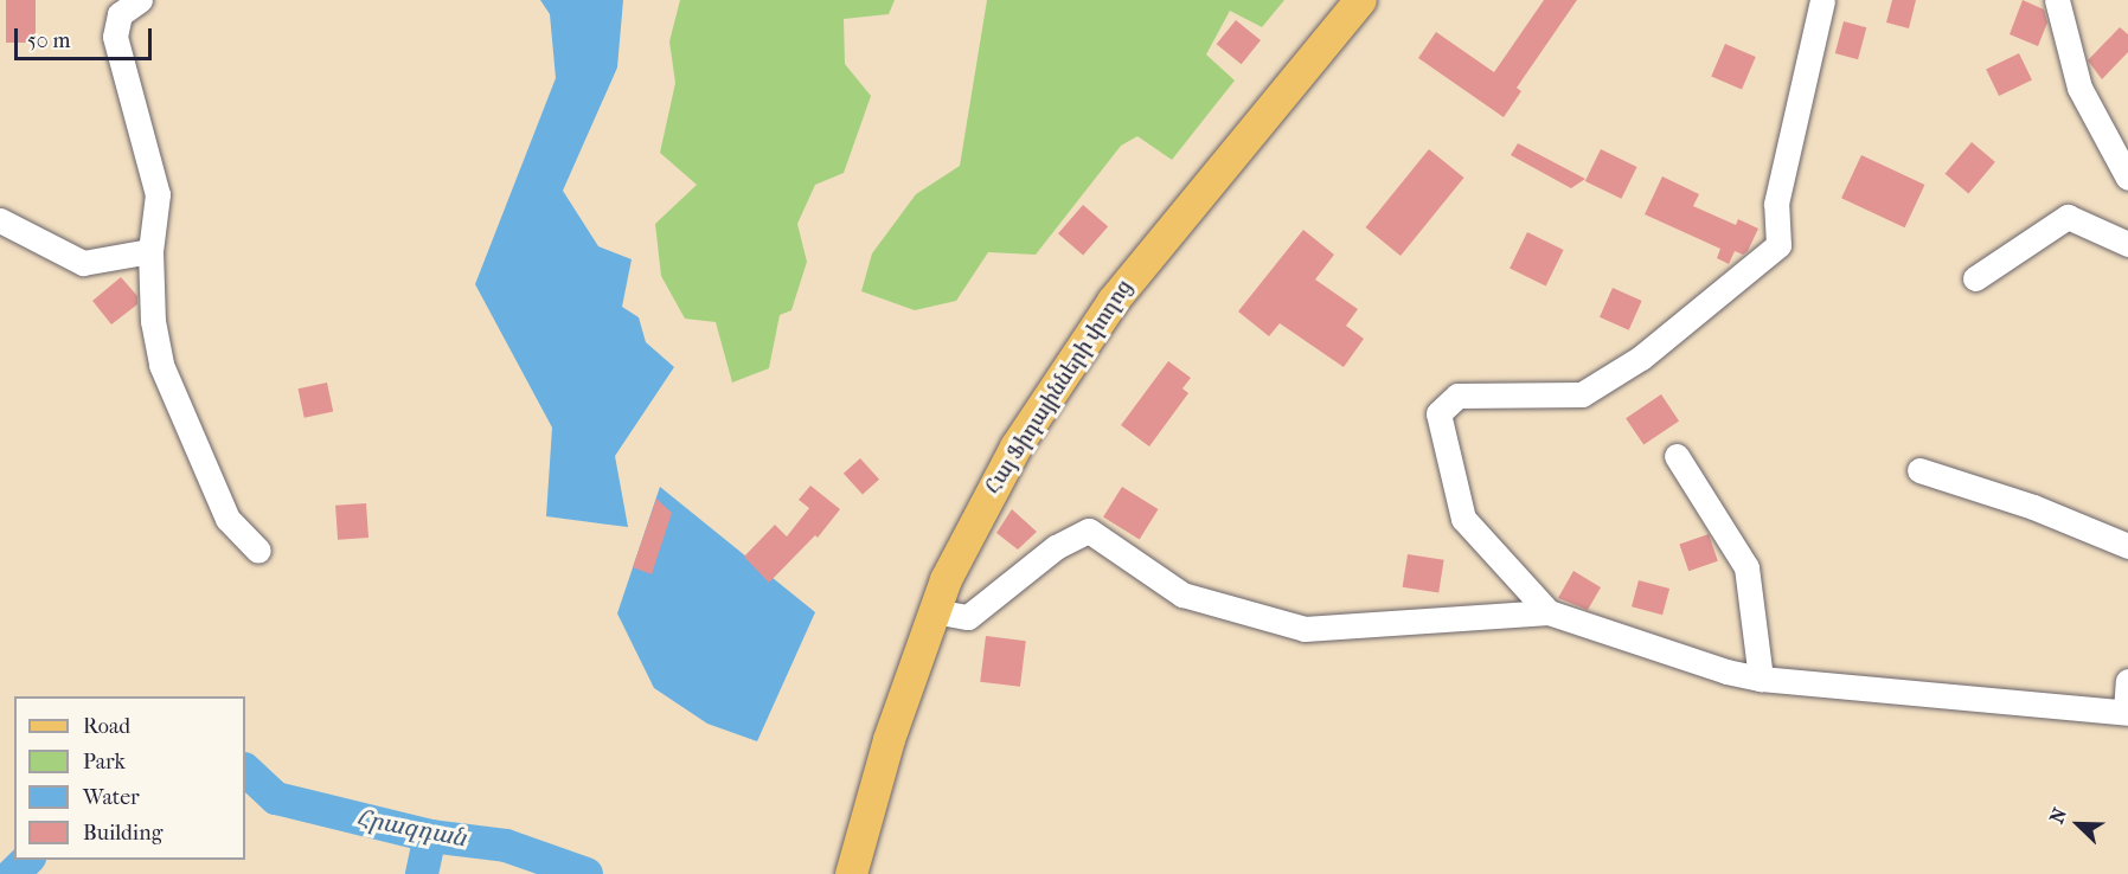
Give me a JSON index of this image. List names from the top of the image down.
{
  "streets": {
    "main road": ["Հայ Ֆիդայինների փողոց"]
  },
  "water": ["Հրազդան"],
  "legend": [
    "Road",
    "Park",
    "Water",
    "Building"
  ],
  "scale_bar": "50 m",
  "north": "top left"
}
